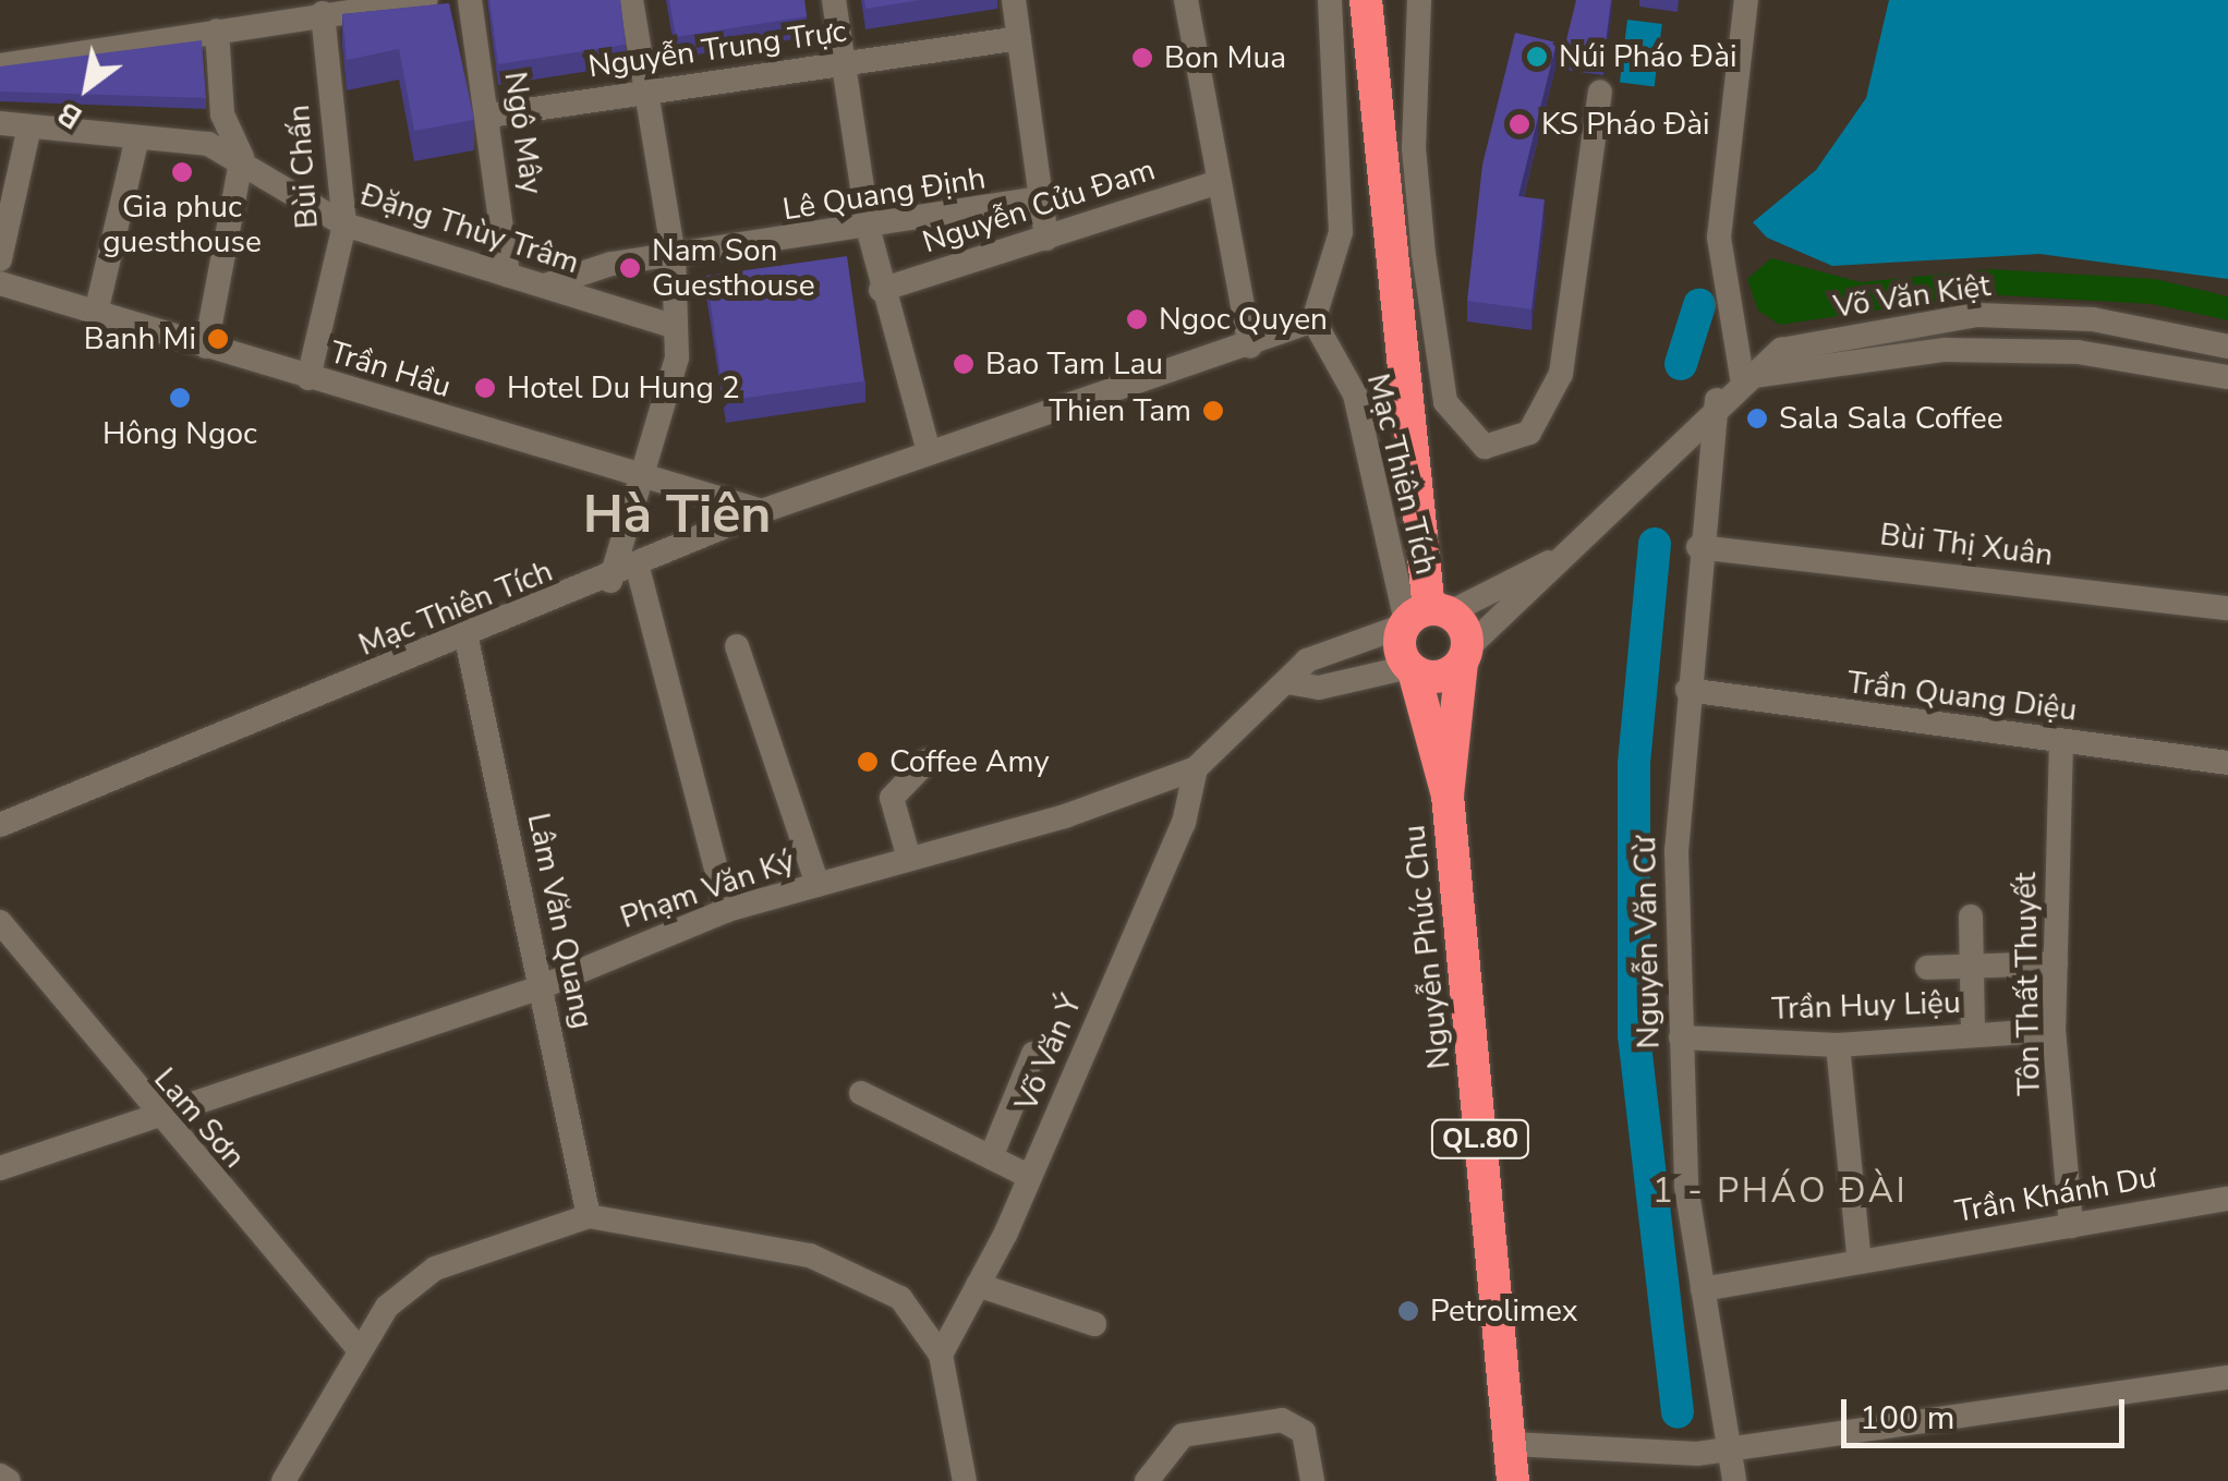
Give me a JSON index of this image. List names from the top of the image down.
{
  "streets": {
    "highway": ["Nguyễn Phúc Chu", "QL.80"],
    "street": [
      "Nguyễn Trung Trực",
      "Ngô Mây",
      "Bùi Chấn",
      "Lê Quang Định",
      "Nguyễn Cửu Đam",
      "Đặng Thùy Trâm",
      "Võ Văn Kiệt",
      "Trần Hầu",
      "Mạc Thiên Tích",
      "Bùi Thị Xuân",
      "Trần Quang Diệu",
      "Phạm Văn Ký",
      "Lâm Văn Quang",
      "Nguyễn Văn Cừ",
      "Tôn Thất Thuyết",
      "Trần Huy Liệu",
      "Võ Văn Ý",
      "Lam Sơn",
      "Trần Khánh Dư"
    ]
  },
  "crossings": [
    ["Nguyễn Trung Trực", "Ngô Mây"],
    ["Ngô Mây", "Đặng Thùy Trâm"],
    ["Bùi Chấn", "Đặng Thùy Trâm"],
    ["Bùi Chấn", "Trần Hầu"],
    ["Lê Quang Định", "Đặng Thùy Trâm"],
    ["Võ Văn Kiệt", "Mạc Thiên Tích"],
    ["Võ Văn Kiệt", "Phạm Văn Ký"],
    ["Võ Văn Kiệt", "Nguyễn Văn Cừ"],
    ["Võ Văn Kiệt", "Nguyễn Phúc Chu"],
    ["Trần Hầu", "Mạc Thiên Tích"],
    ["Mạc Thiên Tích", "Phạm Văn Ký"],
    ["Mạc Thiên Tích", "Lâm Văn Quang"],
    ["Mạc Thiên Tích", "Nguyễn Phúc Chu"],
    ["Bùi Thị Xuân", "Nguyễn Văn Cừ"],
    ["Trần Quang Diệu", "Nguyễn Văn Cừ"],
    ["Trần Quang Diệu", "Tôn Thất Thuyết"],
    ["Phạm Văn Ký", "Lâm Văn Quang"],
    ["Phạm Văn Ký", "Nguyễn Phúc Chu"],
    ["Phạm Văn Ký", "Võ Văn Ý"],
    ["Phạm Văn Ký", "Lam Sơn"],
    ["Nguyễn Văn Cừ", "Trần Huy Liệu"],
    ["Nguyễn Văn Cừ", "Trần Khánh Dư"],
    ["Tôn Thất Thuyết", "Trần Huy Liệu"],
    ["Tôn Thất Thuyết", "Trần Khánh Dư"]
  ],
  "districts": ["Hà Tiên", "1 - PHÁO ĐÀI"],
  "places": [
    "Núi Pháo Đài",
    "Bon Mua",
    "KS Pháo Đài",
    "Gia phuc guesthouse",
    "Nam Son Guesthouse",
    "Ngoc Quyen",
    "Banh Mi",
    "Bao Tam Lau",
    "Hotel Du Hung 2",
    "Hông Ngoc",
    "Thien Tam",
    "Sala Sala Coffee",
    "Coffee Amy",
    "Petrolimex"
  ],
  "scale_bar": "100 m",
  "north": "bottom left"
}
